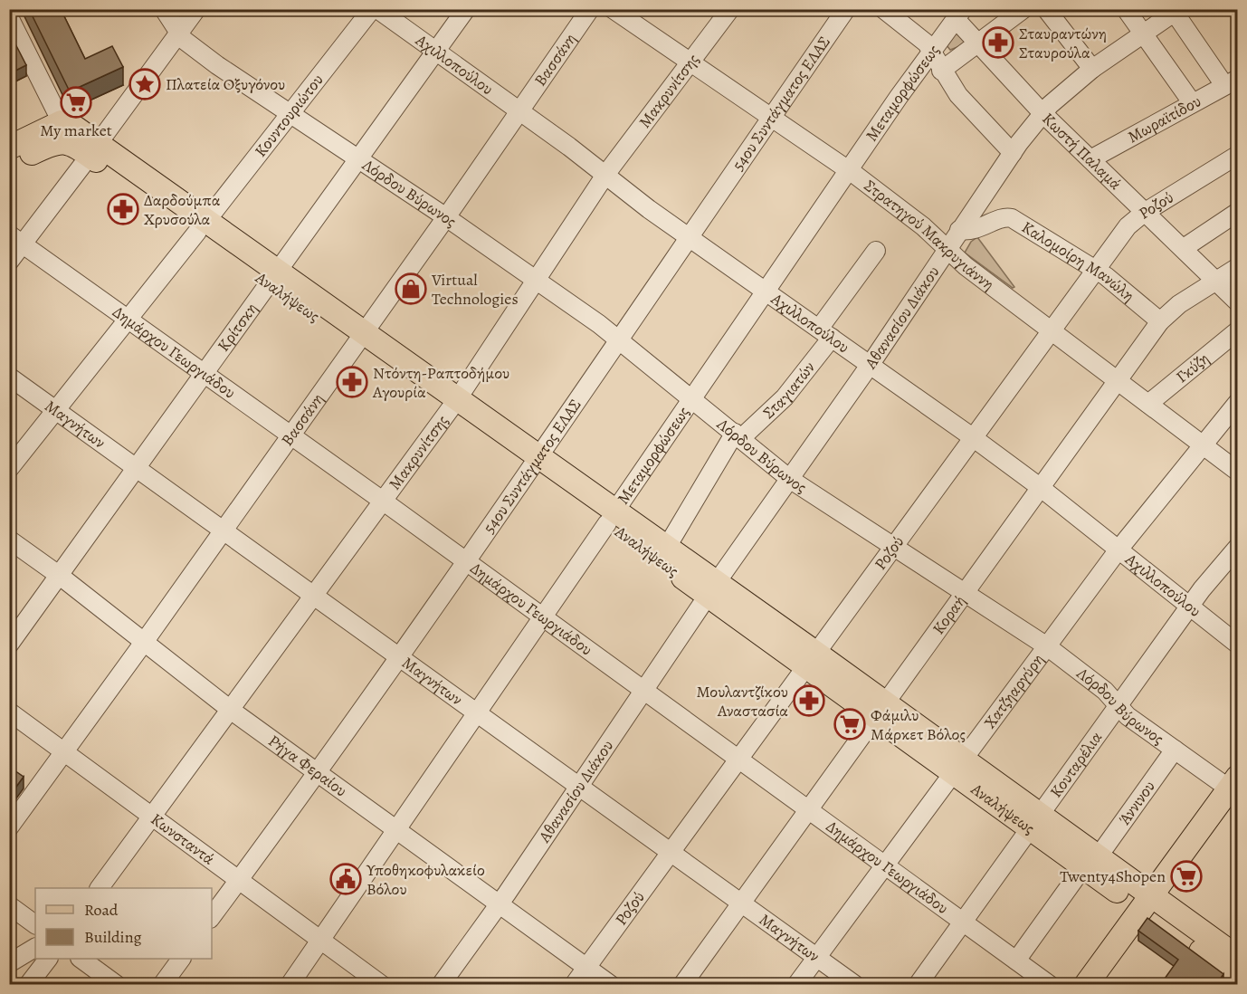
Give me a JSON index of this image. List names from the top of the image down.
{
  "streets": {
    "main road": ["Αναλήψεως"],
    "street": [
      "Βασσάνη",
      "Αχιλλοπούλου",
      "Μακρυνίτσης",
      "Μεταμορφώσεως",
      "54ου Συντάγματος ΕΛΑΣ",
      "Κουντουριώτου",
      "Μωραϊτίδου",
      "Κωστή Παλαμά",
      "Λόρδου Βύρωνος",
      "Ροζού",
      "Στρατηγού Μακρυγιάννη",
      "Καλομοίρη Μανώλη",
      "Αθανασίου Διάκου",
      "Κρίτσκη",
      "Δημάρχου Γεωργιάδου",
      "Γκύζη",
      "Σταγιατών",
      "Μαγνήτων",
      "Κοραή",
      "Χατζηαργύρη",
      "Κουταρέλια",
      "Ρήγα Φεραίου",
      "Άννινου",
      "Κωνσταντά"
    ]
  },
  "crossings": [
    ["Βασσάνη", "Αχιλλοπούλου"],
    ["Βασσάνη", "Λόρδου Βύρωνος"],
    ["Βασσάνη", "Αναλήψεως"],
    ["Βασσάνη", "Δημάρχου Γεωργιάδου"],
    ["Βασσάνη", "Μαγνήτων"],
    ["Βασσάνη", "Ρήγα Φεραίου"],
    ["Βασσάνη", "Κωνσταντά"],
    ["Αχιλλοπούλου", "Μακρυνίτσης"],
    ["Αχιλλοπούλου", "Μεταμορφώσεως"],
    ["Αχιλλοπούλου", "54ου Συντάγματος ΕΛΑΣ"],
    ["Αχιλλοπούλου", "Ροζού"],
    ["Αχιλλοπούλου", "Αθανασίου Διάκου"],
    ["Αχιλλοπούλου", "Κρίτσκη"],
    ["Αχιλλοπούλου", "Σταγιατών"],
    ["Αχιλλοπούλου", "Κοραή"],
    ["Αχιλλοπούλου", "Χατζηαργύρη"],
    ["Αχιλλοπούλου", "Κουταρέλια"],
    ["Μακρυνίτσης", "Λόρδου Βύρωνος"],
    ["Μακρυνίτσης", "Στρατηγού Μακρυγιάννη"],
    ["Μακρυνίτσης", "Αναλήψεως"],
    ["Μακρυνίτσης", "Δημάρχου Γεωργιάδου"],
    ["Μακρυνίτσης", "Μαγνήτων"],
    ["Μακρυνίτσης", "Ρήγα Φεραίου"],
    ["Μακρυνίτσης", "Κωνσταντά"],
    ["Μεταμορφώσεως", "Κωστή Παλαμά"],
    ["Μεταμορφώσεως", "Λόρδου Βύρωνος"],
    ["Μεταμορφώσεως", "Στρατηγού Μακρυγιάννη"],
    ["Μεταμορφώσεως", "Αναλήψεως"],
    ["Μεταμορφώσεως", "Δημάρχου Γεωργιάδου"],
    ["Μεταμορφώσεως", "Μαγνήτων"],
    ["Μεταμορφώσεως", "Ρήγα Φεραίου"],
    ["Μεταμορφώσεως", "Κωνσταντά"],
    ["54ου Συντάγματος ΕΛΑΣ", "Λόρδου Βύρωνος"],
    ["54ου Συντάγματος ΕΛΑΣ", "Στρατηγού Μακρυγιάννη"],
    ["54ου Συντάγματος ΕΛΑΣ", "Αναλήψεως"],
    ["54ου Συντάγματος ΕΛΑΣ", "Δημάρχου Γεωργιάδου"],
    ["54ου Συντάγματος ΕΛΑΣ", "Μαγνήτων"],
    ["54ου Συντάγματος ΕΛΑΣ", "Ρήγα Φεραίου"],
    ["54ου Συντάγματος ΕΛΑΣ", "Κωνσταντά"],
    ["Κουντουριώτου", "Λόρδου Βύρωνος"],
    ["Κουντουριώτου", "Αναλήψεως"],
    ["Κουντουριώτου", "Δημάρχου Γεωργιάδου"],
    ["Κουντουριώτου", "Μαγνήτων"],
    ["Μωραϊτίδου", "Κωστή Παλαμά"],
    ["Κωστή Παλαμά", "Ροζού"],
    ["Κωστή Παλαμά", "Αθανασίου Διάκου"],
    ["Κωστή Παλαμά", "Κοραή"],
    ["Λόρδου Βύρωνος", "Ροζού"],
    ["Λόρδου Βύρωνος", "Αθανασίου Διάκου"],
    ["Λόρδου Βύρωνος", "Κρίτσκη"],
    ["Λόρδου Βύρωνος", "Σταγιατών"],
    ["Λόρδου Βύρωνος", "Κοραή"],
    ["Λόρδου Βύρωνος", "Χατζηαργύρη"],
    ["Λόρδου Βύρωνος", "Κουταρέλια"],
    ["Λόρδου Βύρωνος", "Άννινου"],
    ["Ροζού", "Στρατηγού Μακρυγιάννη"],
    ["Ροζού", "Καλομοίρη Μανώλη"],
    ["Ροζού", "Αναλήψεως"],
    ["Ροζού", "Δημάρχου Γεωργιάδου"],
    ["Ροζού", "Μαγνήτων"],
    ["Ροζού", "Ρήγα Φεραίου"],
    ["Στρατηγού Μακρυγιάννη", "Αθανασίου Διάκου"],
    ["Στρατηγού Μακρυγιάννη", "Γκύζη"],
    ["Στρατηγού Μακρυγιάννη", "Κοραή"],
    ["Στρατηγού Μακρυγιάννη", "Χατζηαργύρη"],
    ["Καλομοίρη Μανώλη", "Αθανασίου Διάκου"],
    ["Καλομοίρη Μανώλη", "Κοραή"],
    ["Αναλήψεως", "Αθανασίου Διάκου"],
    ["Αναλήψεως", "Κρίτσκη"],
    ["Αναλήψεως", "Σταγιατών"],
    ["Αναλήψεως", "Κοραή"],
    ["Αναλήψεως", "Χατζηαργύρη"],
    ["Αναλήψεως", "Κουταρέλια"],
    ["Αναλήψεως", "Άννινου"],
    ["Αθανασίου Διάκου", "Δημάρχου Γεωργιάδου"],
    ["Αθανασίου Διάκου", "Μαγνήτων"],
    ["Αθανασίου Διάκου", "Ρήγα Φεραίου"],
    ["Κρίτσκη", "Δημάρχου Γεωργιάδου"],
    ["Κρίτσκη", "Μαγνήτων"],
    ["Κρίτσκη", "Ρήγα Φεραίου"],
    ["Δημάρχου Γεωργιάδου", "Κοραή"],
    ["Δημάρχου Γεωργιάδου", "Χατζηαργύρη"],
    ["Δημάρχου Γεωργιάδου", "Κουταρέλια"],
    ["Δημάρχου Γεωργιάδου", "Άννινου"],
    ["Μαγνήτων", "Κοραή"],
    ["Μαγνήτων", "Χατζηαργύρη"]
  ],
  "places": {
    "pharmacy": [
      "Σταυραντώνη Σταυρούλα",
      "Δαρδούμπα Χρυσούλα",
      "Ντόντη-Ραπτοδήμου Αγουρία",
      "Μουλαντζίκου Αναστασία"
    ],
    "place": ["Πλατεία Οξυγόνου"],
    "supermarket": ["My market", "Φάμιλυ Μάρκετ Βόλος", "Twenty4Shopen"],
    "shop": ["Virtual Technologies"],
    "public building": ["Υποθηκοφυλακείο Βόλου"]
  },
  "legend": ["Road", "Building"]
}
